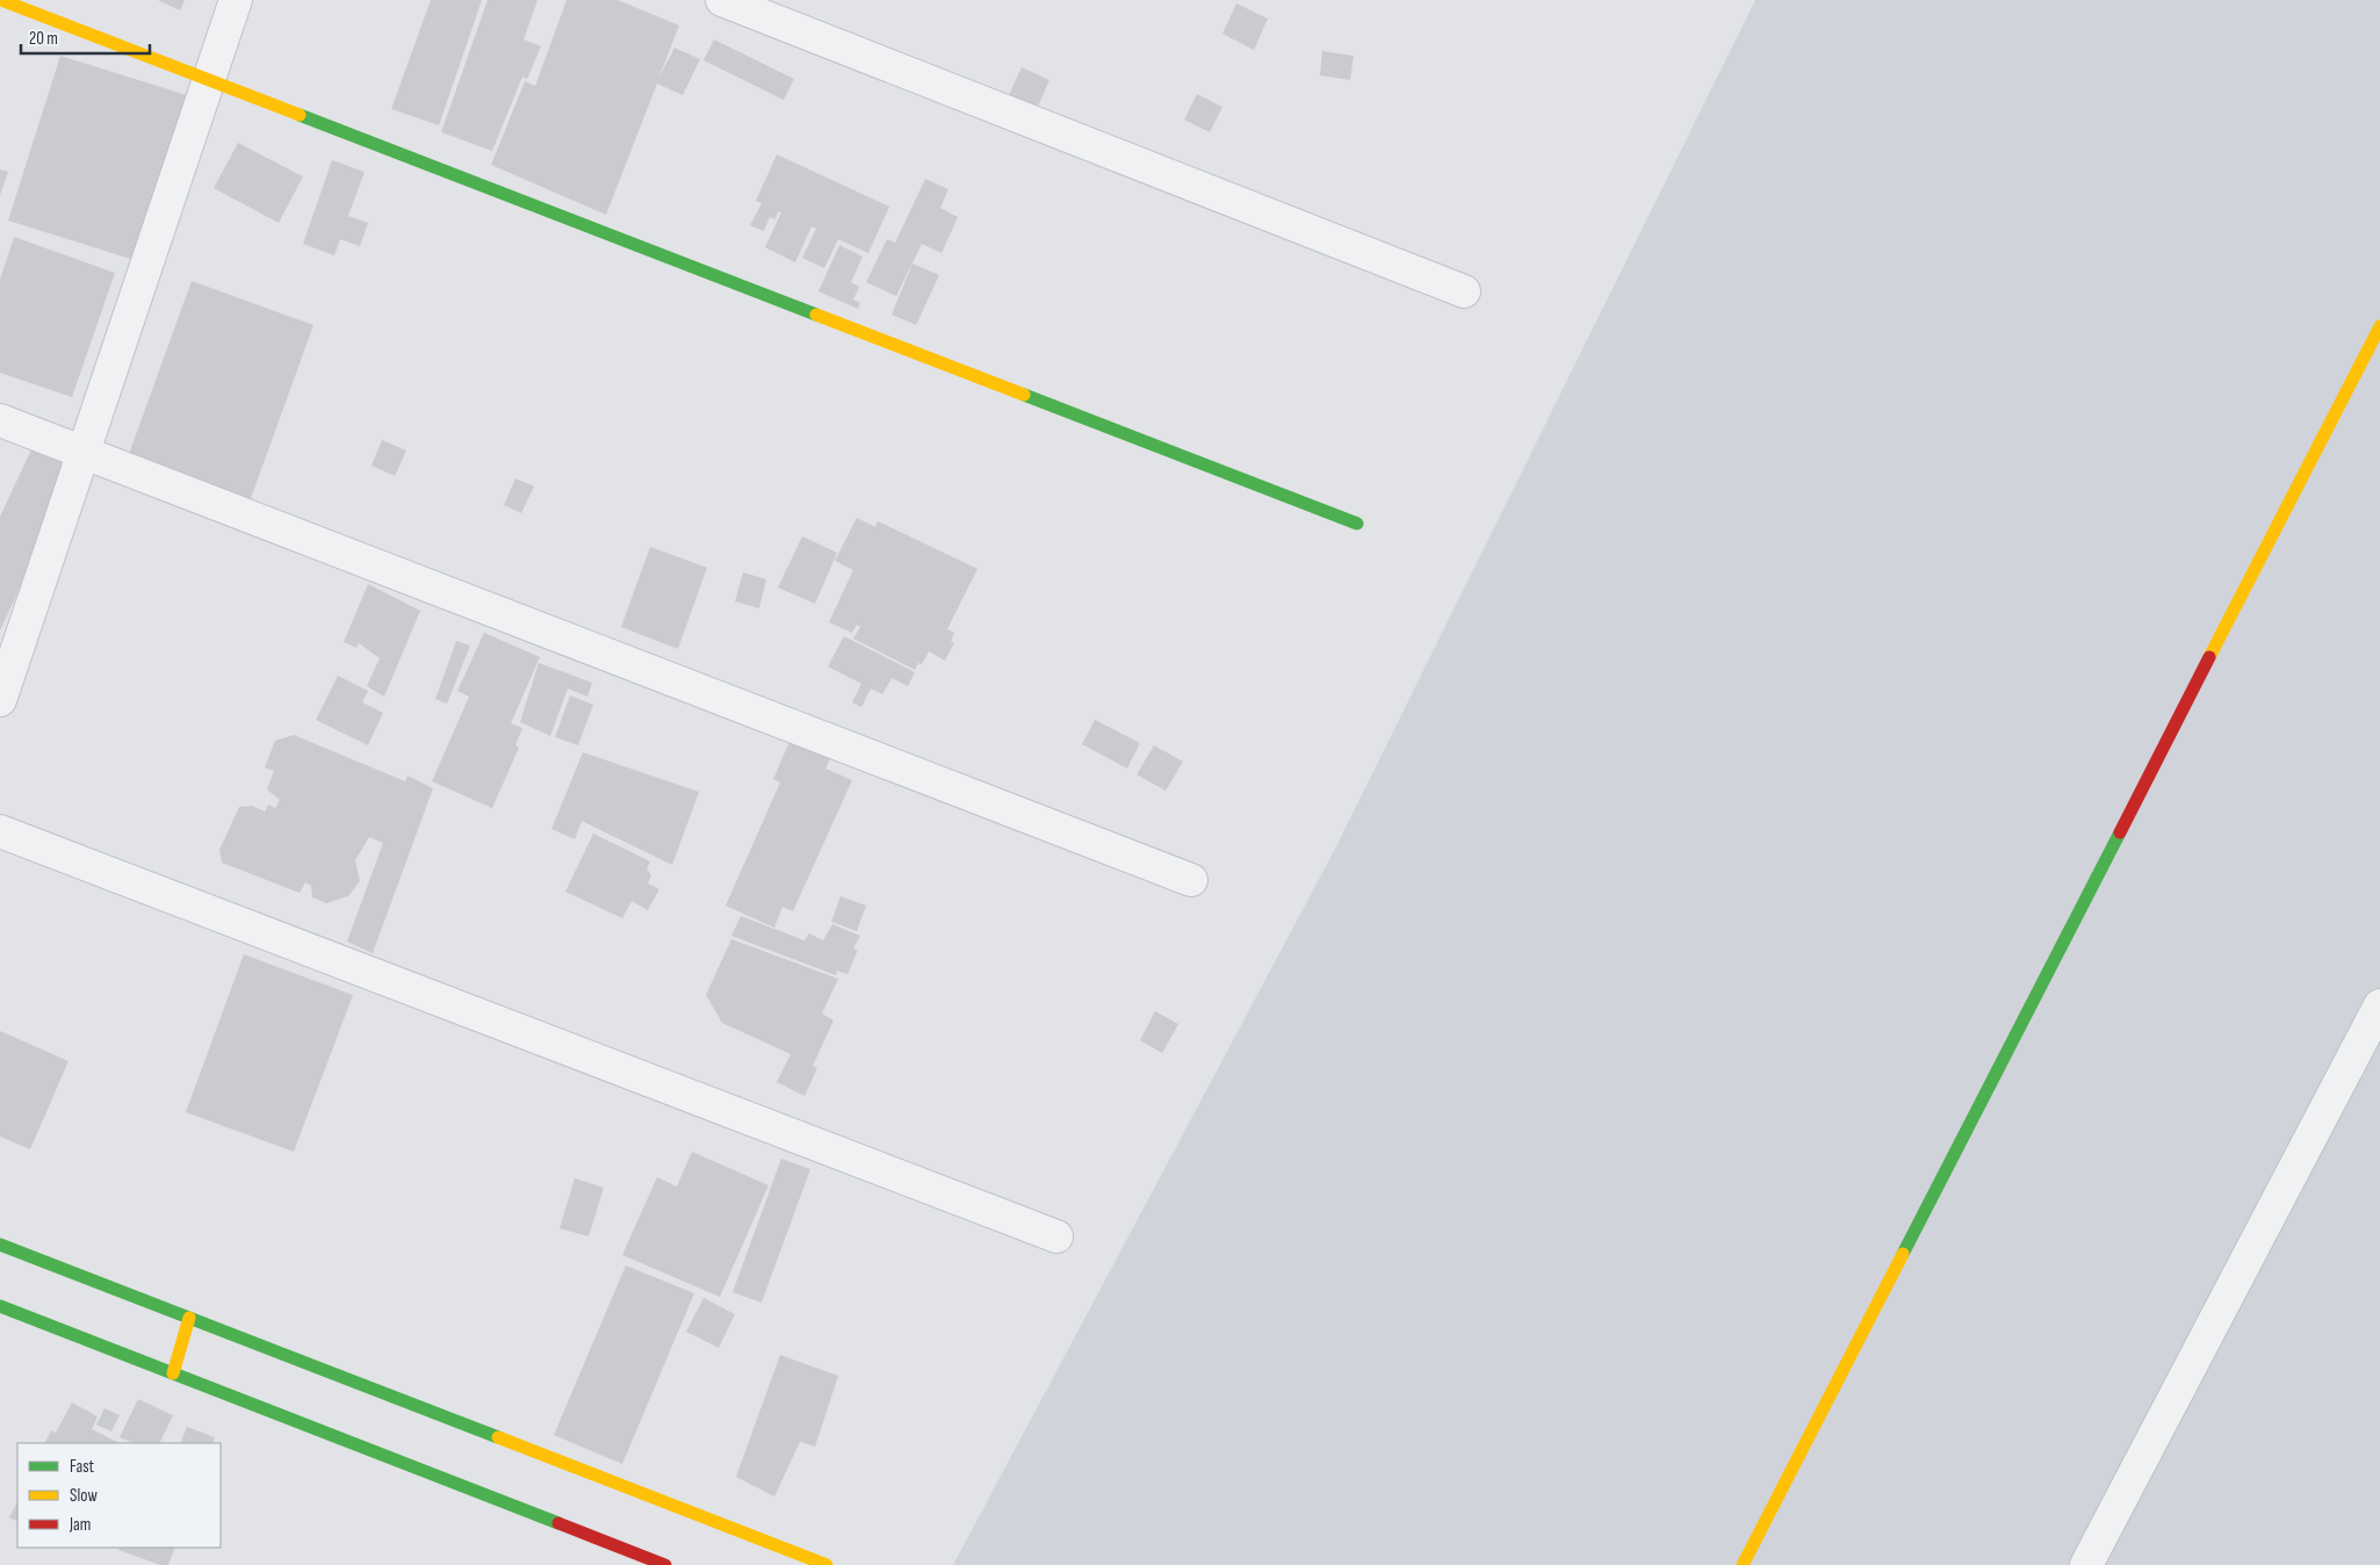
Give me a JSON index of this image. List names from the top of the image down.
{
  "legend": ["Fast", "Slow", "Jam"],
  "scale_bar": "20 m"
}
